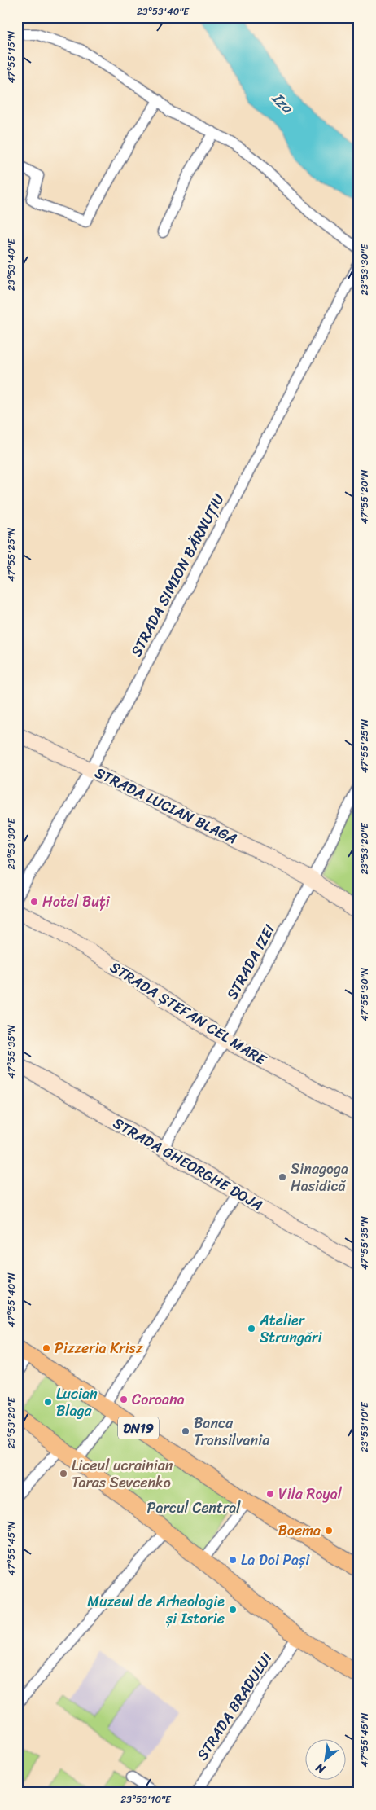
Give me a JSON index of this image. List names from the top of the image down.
{
  "streets": {
    "main road": [
      "STRADA LUCIAN BLAGA",
      "STRADA ȘTEFAN CEL MARE",
      "STRADA GHEORGHE DOJA",
      "DN19"
    ],
    "street": ["STRADA SIMION BĂRNUȚIU", "STRADA IZEI", "STRADA BRADULUI"]
  },
  "crossings": [
    ["STRADA SIMION BĂRNUȚIU", "STRADA LUCIAN BLAGA"],
    ["STRADA LUCIAN BLAGA", "STRADA IZEI"],
    ["STRADA IZEI", "STRADA ȘTEFAN CEL MARE"],
    ["STRADA IZEI", "STRADA GHEORGHE DOJA"]
  ],
  "water": ["Iza"],
  "parks": ["Parcul Central"],
  "places": [
    "Hotel Buți",
    "Sinagoga Hasidică",
    "Atelier Strungări",
    "Pizzeria Krisz",
    "Coroana",
    "Lucian Blaga",
    "Banca Transilvania",
    "Liceul ucrainian Taras Sevcenko",
    "Vila Royal",
    "Boema",
    "La Doi Pași",
    "Muzeul de Arheologie și Istorie"
  ],
  "north": "bottom left",
  "coordinates": [
    "23°53'40\"E",
    "47°55'15\"N",
    "23°53'30\"E",
    "47°55'20\"N",
    "47°55'25\"N",
    "23°53'20\"E",
    "47°55'30\"N",
    "47°55'35\"N",
    "47°55'40\"N",
    "23°53'10\"E",
    "47°55'45\"N"
  ]
}
